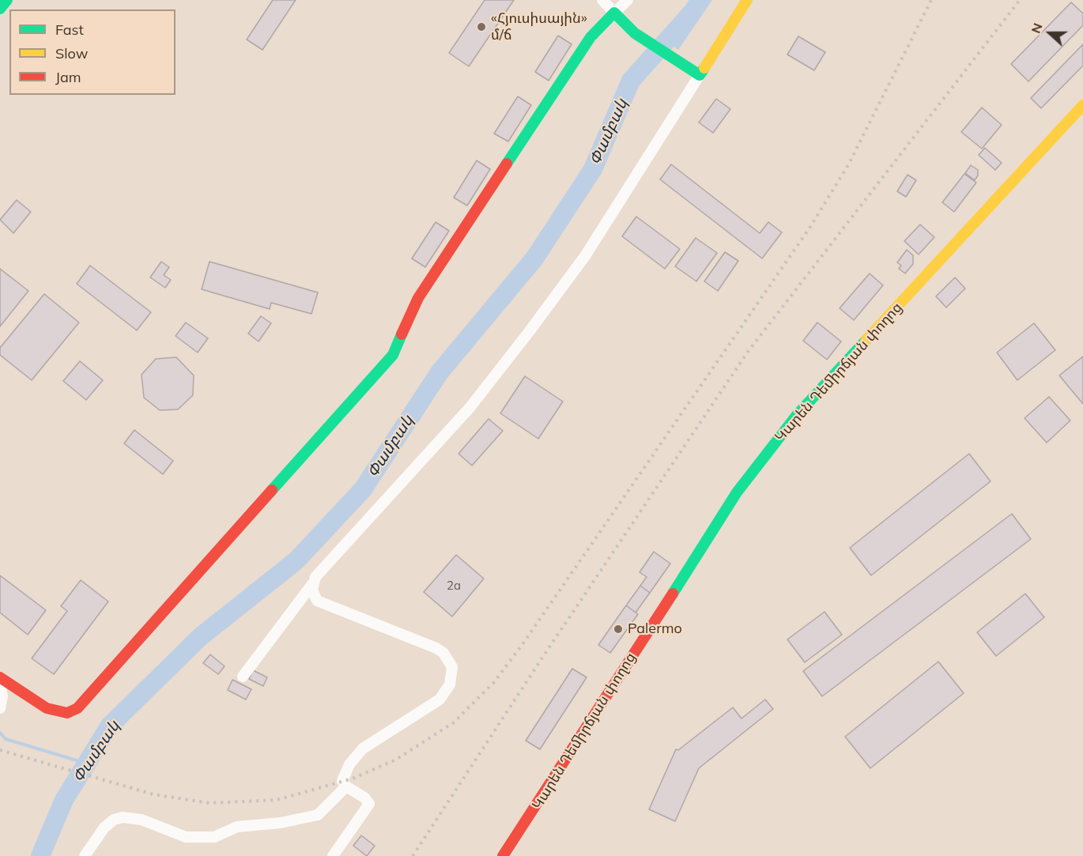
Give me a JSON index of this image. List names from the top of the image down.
{
  "streets": {
    "main road": ["Կարեն Դեմիրճյան փողոց"]
  },
  "water": ["Փամբակ"],
  "places": ["«Հյուսիսային» մ/ճ", "Palermo"],
  "house_numbers": ["2a"],
  "legend": ["Fast", "Slow", "Jam"],
  "north": "left"
}
